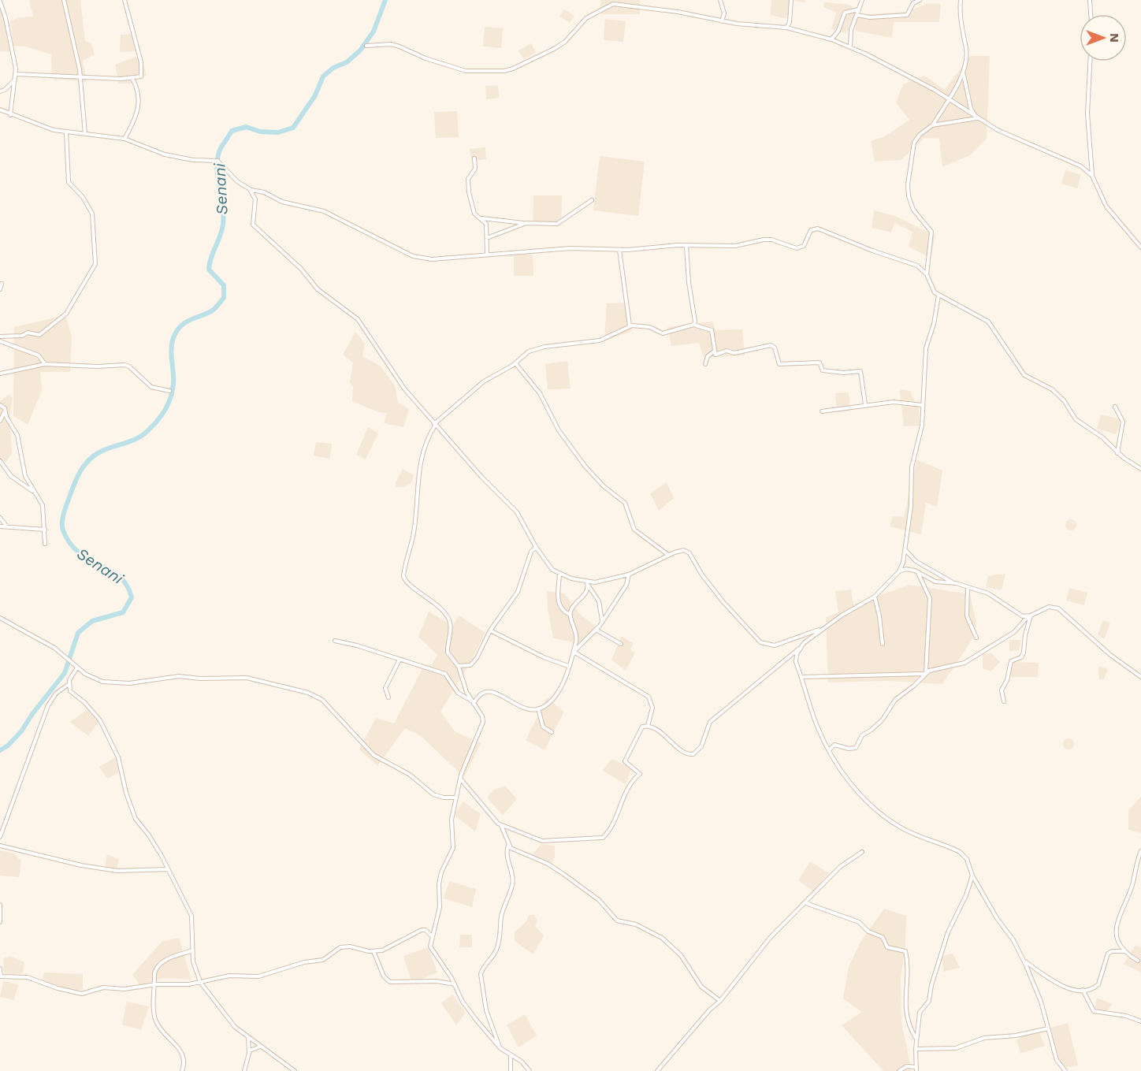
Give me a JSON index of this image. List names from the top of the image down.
{
  "water": ["Senani"],
  "north": "right"
}
